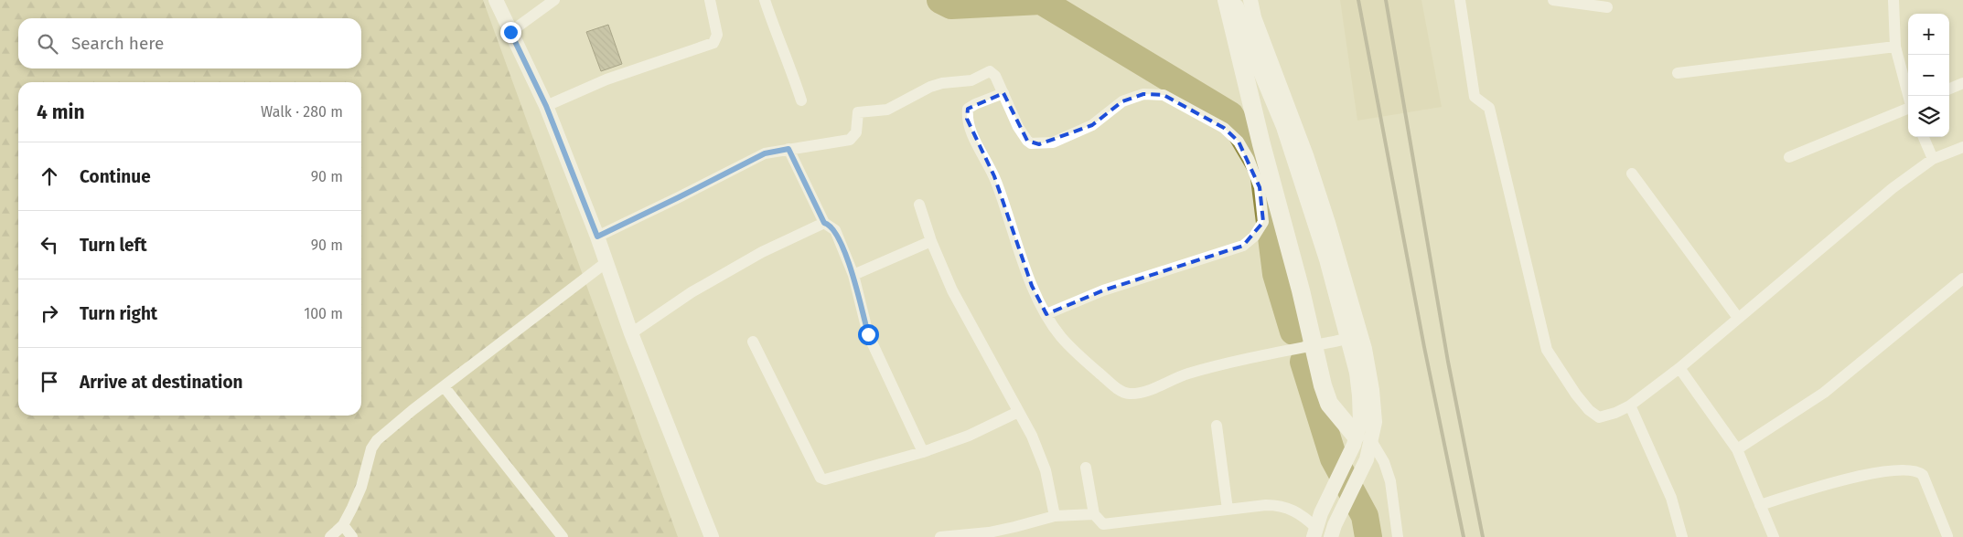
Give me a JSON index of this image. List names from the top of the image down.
{
  "page": {
    "map_buttons": ["+", "−"],
    "search": "Search here",
    "heading": ["4 min", "Walk · 280 m"],
    "list": [
      ["Continue", "90 m"],
      ["Turn left", "90 m"],
      ["Turn right", "100 m"],
      "Arrive at destination"
    ]
  }
}
